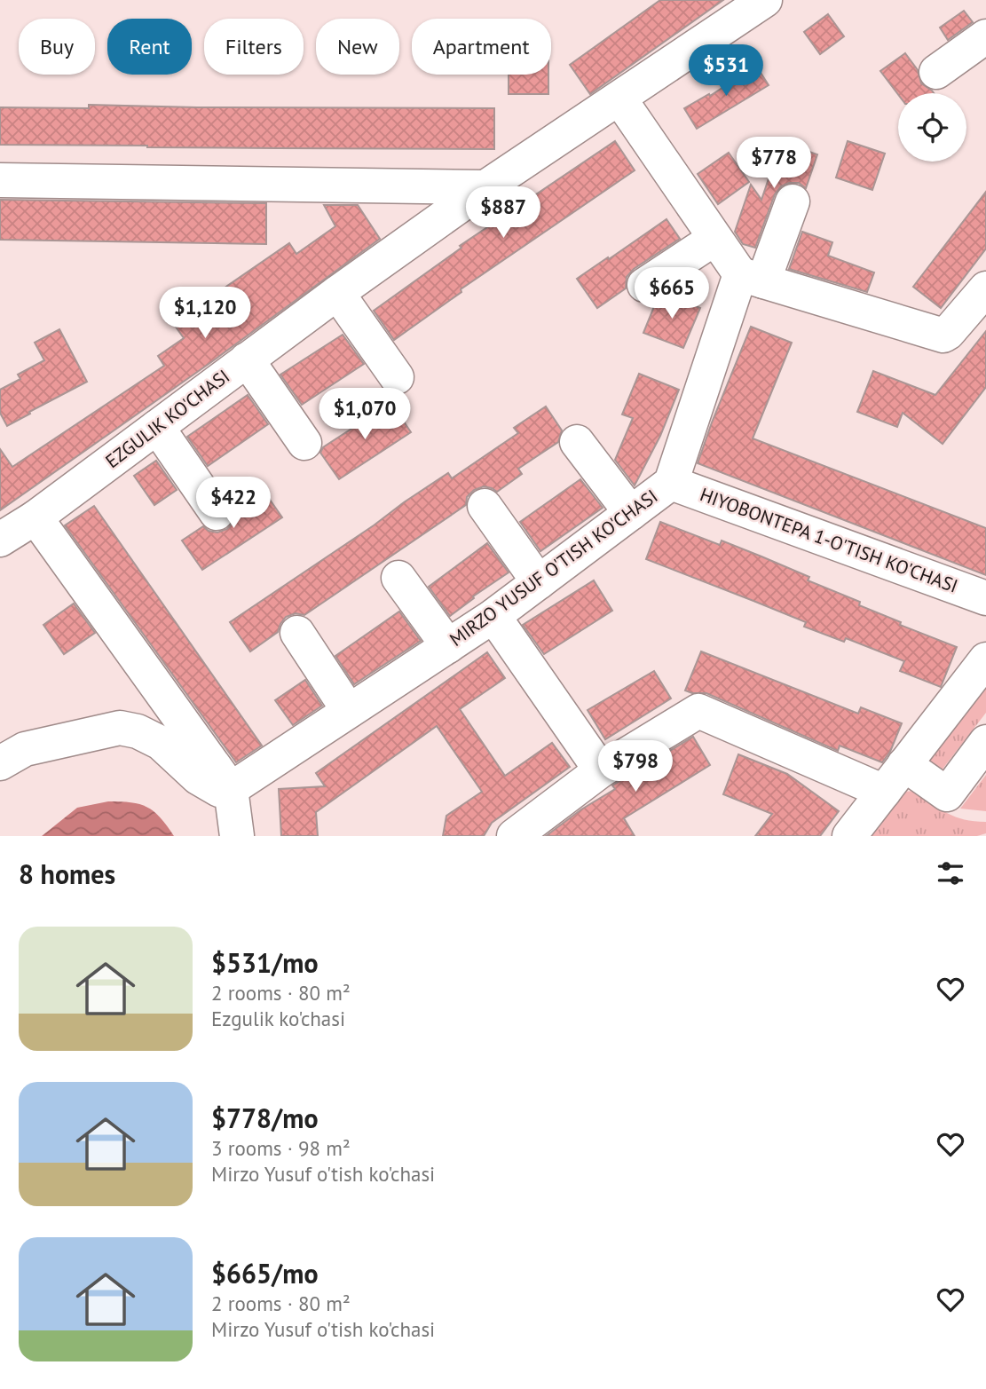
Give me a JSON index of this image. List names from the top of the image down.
{
  "streets": {
    "street": ["EZGULIK KO'CHASI", "HIYOBONTEPA 1-O'TISH KO'CHASI", "MIRZO YUSUF O'TISH KO'CHASI"]
  },
  "crossings": [
    ["HIYOBONTEPA 1-O'TISH KO'CHASI", "MIRZO YUSUF O'TISH KO'CHASI"]
  ],
  "page": {
    "chip": [
      "Buy",
      "Rent",
      "Filters",
      "New",
      "Apartment"
    ],
    "price": [
      "$531",
      "$778",
      "$887",
      "$665",
      "$1,120",
      "$1,070",
      "$422",
      "$798"
    ],
    "heading": "8 homes",
    "list": [
      {
        "name": "$531/mo",
        "note": "2 rooms · 80 m² · Ezgulik ko'chasi"
      },
      {
        "name": "$778/mo",
        "note": "3 rooms · 98 m² · Mirzo Yusuf o'tish ko'chasi"
      },
      {
        "name": "$665/mo",
        "note": "2 rooms · 80 m² · Mirzo Yusuf o'tish ko'chasi"
      }
    ]
  }
}
